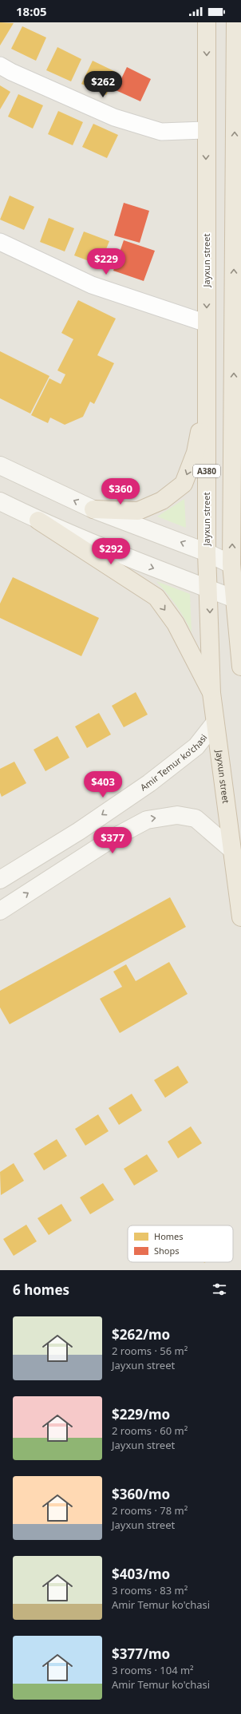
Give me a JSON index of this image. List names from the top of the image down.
{
  "streets": {
    "highway": ["Jayxun street", "A380"],
    "main road": ["Amir Temur ko'chasi"]
  },
  "crossings": [
    ["Jayxun street", "Amir Temur ko'chasi"]
  ],
  "one_way": ["Amir Temur ko'chasi"],
  "legend": ["Homes", "Shops"],
  "page": {
    "status": "18:05",
    "price": [
      "$262",
      "$229",
      "$360",
      "$292",
      "$403",
      "$377"
    ],
    "heading": "6 homes",
    "list": [
      {
        "name": "$262/mo",
        "note": "2 rooms · 56 m² · Jayxun street"
      },
      {
        "name": "$229/mo",
        "note": "2 rooms · 60 m² · Jayxun street"
      },
      {
        "name": "$360/mo",
        "note": "2 rooms · 78 m² · Jayxun street"
      },
      {
        "name": "$403/mo",
        "note": "3 rooms · 83 m² · Amir Temur ko'chasi"
      },
      {
        "name": "$377/mo",
        "note": "3 rooms · 104 m² · Amir Temur ko'chasi"
      }
    ]
  }
}
